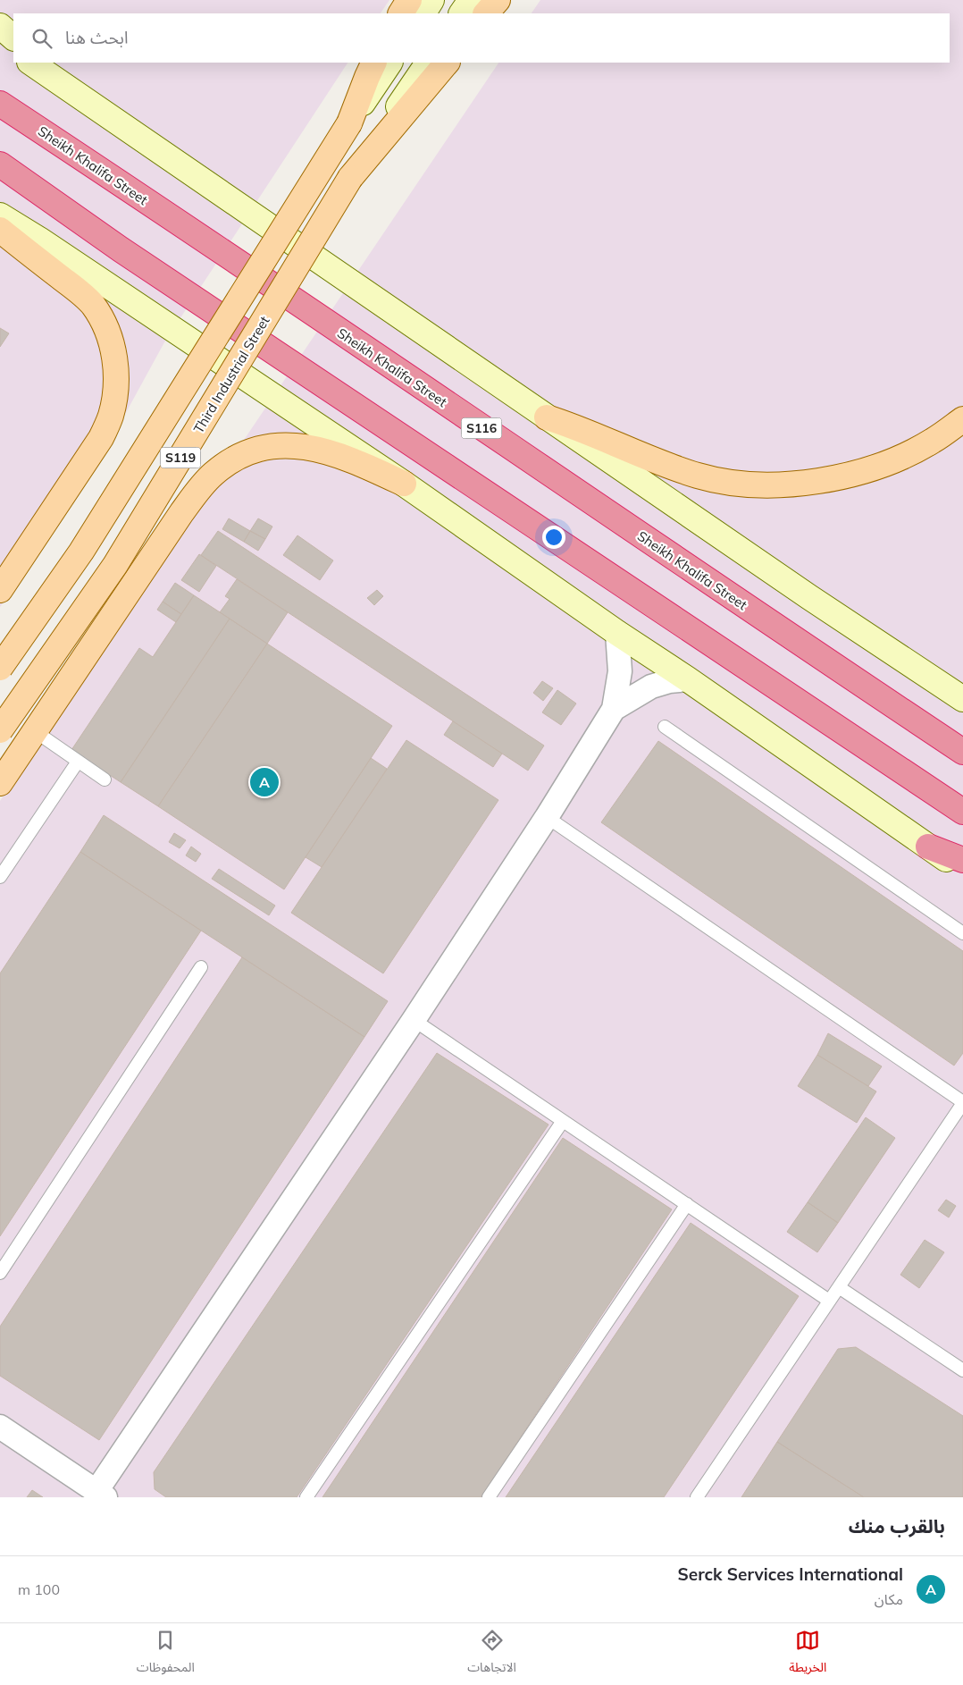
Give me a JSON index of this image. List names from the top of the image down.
{
  "streets": {
    "highway": ["Sheikh Khalifa Street", "S116"],
    "main road": ["Third Industrial Street", "S119"]
  },
  "page": {
    "search": "ابحث هنا",
    "pins": "A",
    "heading": "بالقرب منك",
    "list": [
      {
        "mark": "A",
        "name": "Serck Services International",
        "note": "مكان",
        "value": "100 m"
      }
    ],
    "nav": ["الخريطة", "الاتجاهات", "المحفوظات"]
  }
}
